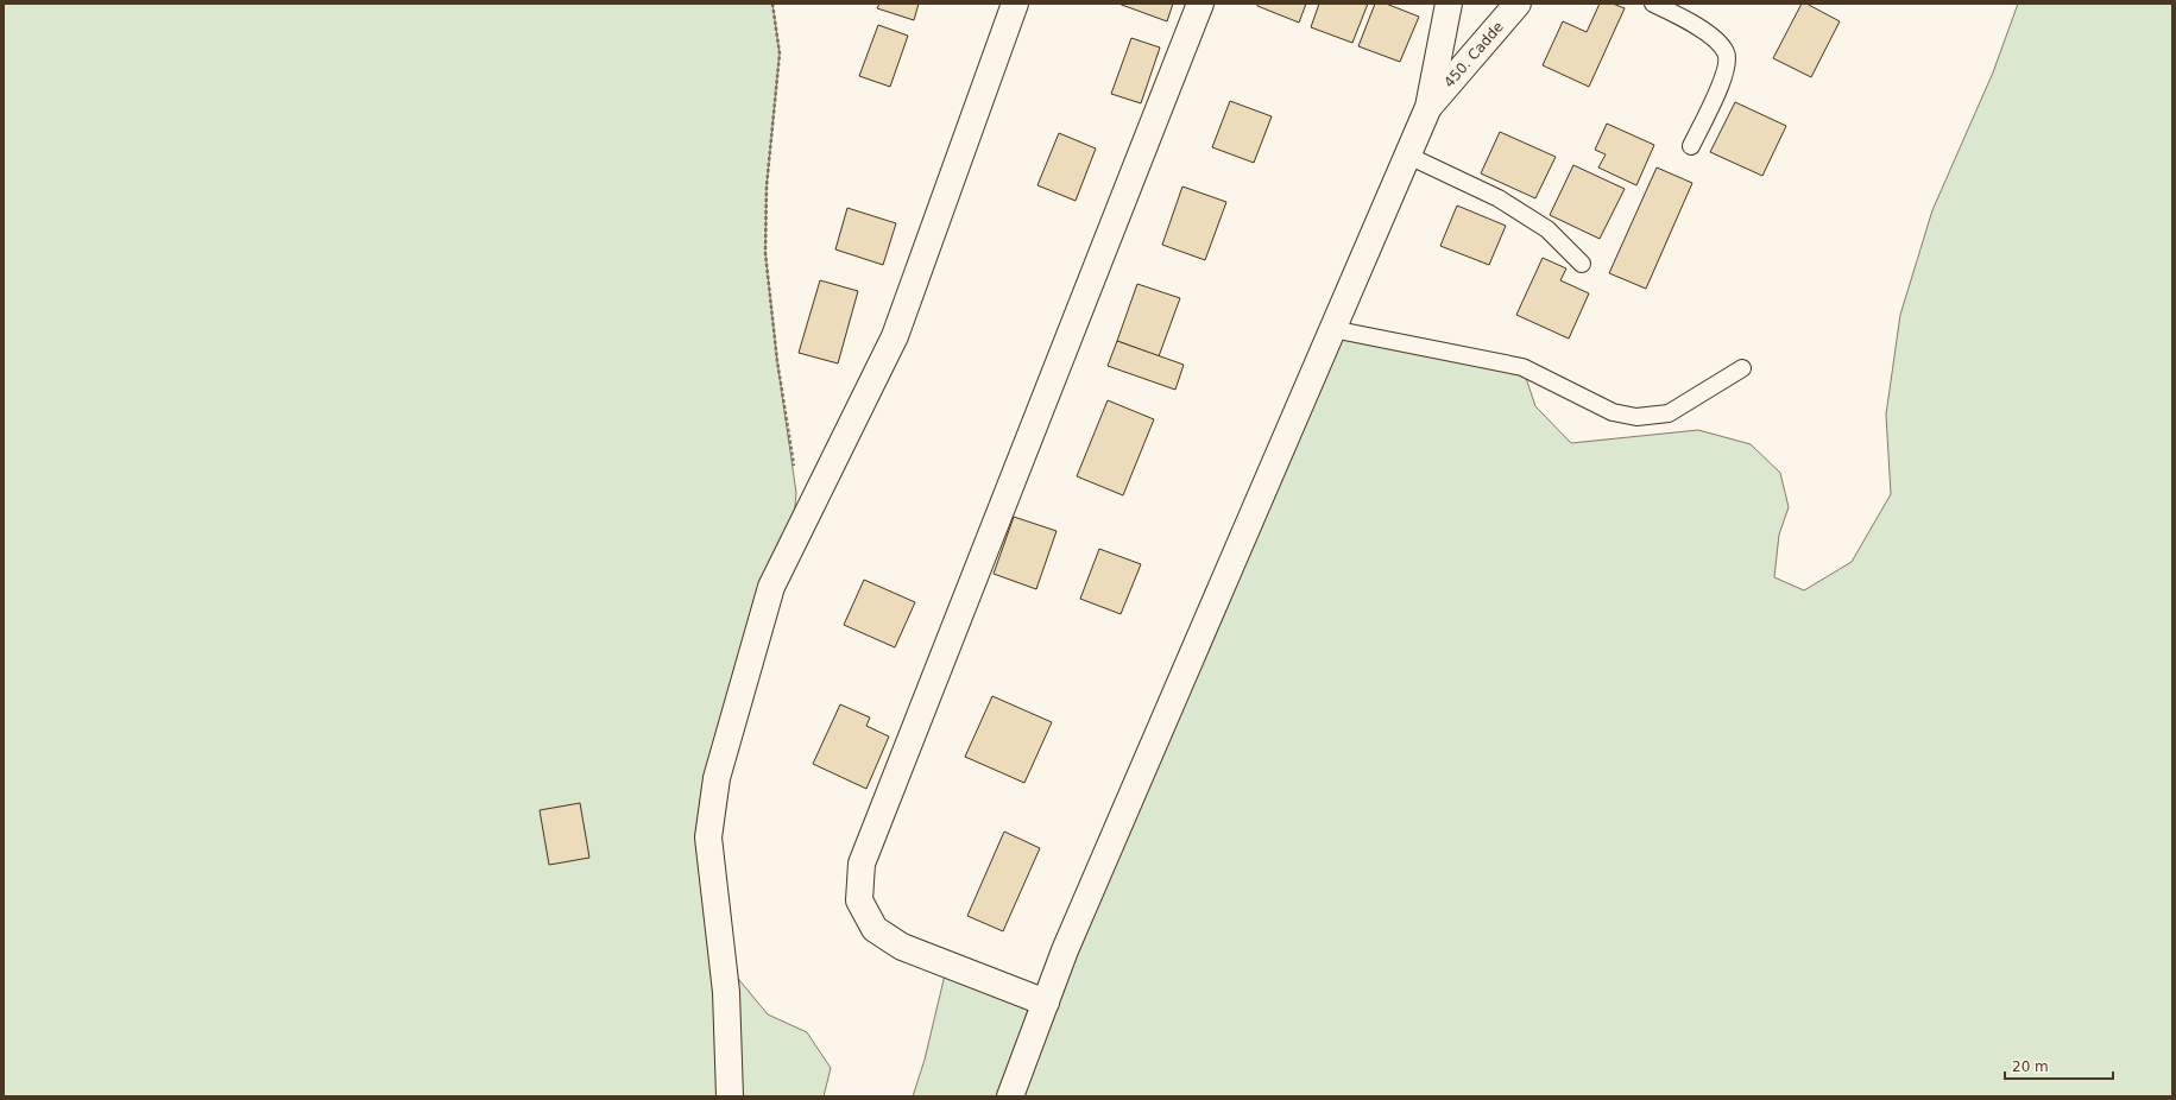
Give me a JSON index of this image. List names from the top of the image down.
{
  "streets": {
    "street": ["450. Cadde"]
  },
  "scale_bar": "20 m"
}
